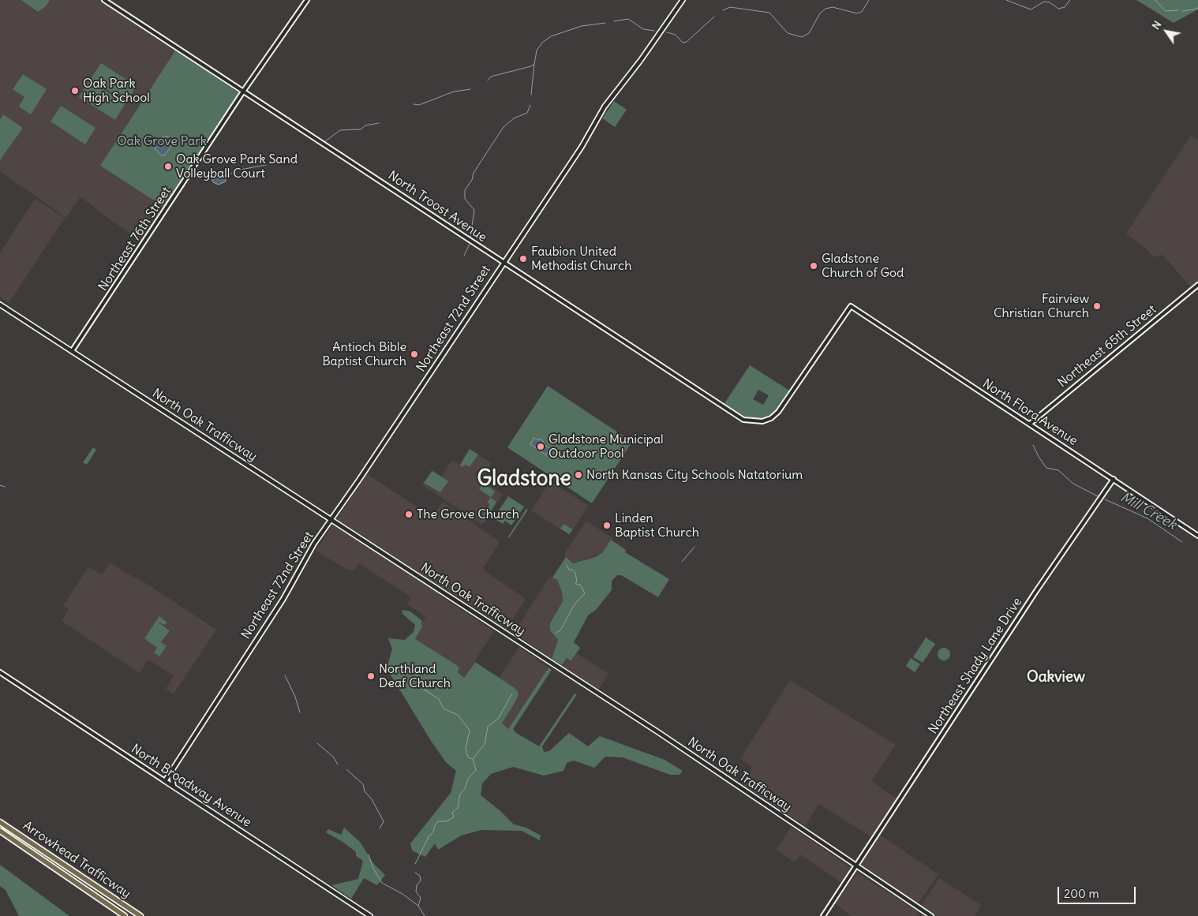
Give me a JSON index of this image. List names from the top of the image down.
{
  "streets": {
    "highway": ["Arrowhead Trafficway"],
    "main road": ["Northeast 72nd Street", "North Oak Trafficway", "North Broadway Avenue"],
    "street": [
      "North Troost Avenue",
      "Northeast 76th Street",
      "Northeast 65th Street",
      "North Flora Avenue",
      "Northeast Shady Lane Drive"
    ]
  },
  "crossings": [
    ["North Troost Avenue", "Northeast 76th Street"],
    ["North Troost Avenue", "Northeast 72nd Street"],
    ["North Troost Avenue", "North Flora Avenue"],
    ["Northeast 76th Street", "North Oak Trafficway"],
    ["Northeast 72nd Street", "North Oak Trafficway"],
    ["Northeast 72nd Street", "North Broadway Avenue"],
    ["Northeast 65th Street", "North Flora Avenue"],
    ["North Flora Avenue", "Northeast Shady Lane Drive"],
    ["North Oak Trafficway", "Northeast Shady Lane Drive"]
  ],
  "districts": ["Gladstone", "Oakview"],
  "water": ["Mill Creek"],
  "parks": ["Oak Grove Park"],
  "places": [
    "Oak Park High School",
    "Oak Grove Park Sand Volleyball Court",
    "Faubion United Methodist Church",
    "Gladstone Church of God",
    "Fairview Christian Church",
    "Antioch Bible Baptist Church",
    "Gladstone Municipal Outdoor Pool",
    "North Kansas City Schools Natatorium",
    "The Grove Church",
    "Linden Baptist Church",
    "Northland Deaf Church"
  ],
  "scale_bar": "200 m",
  "north": "top left"
}
